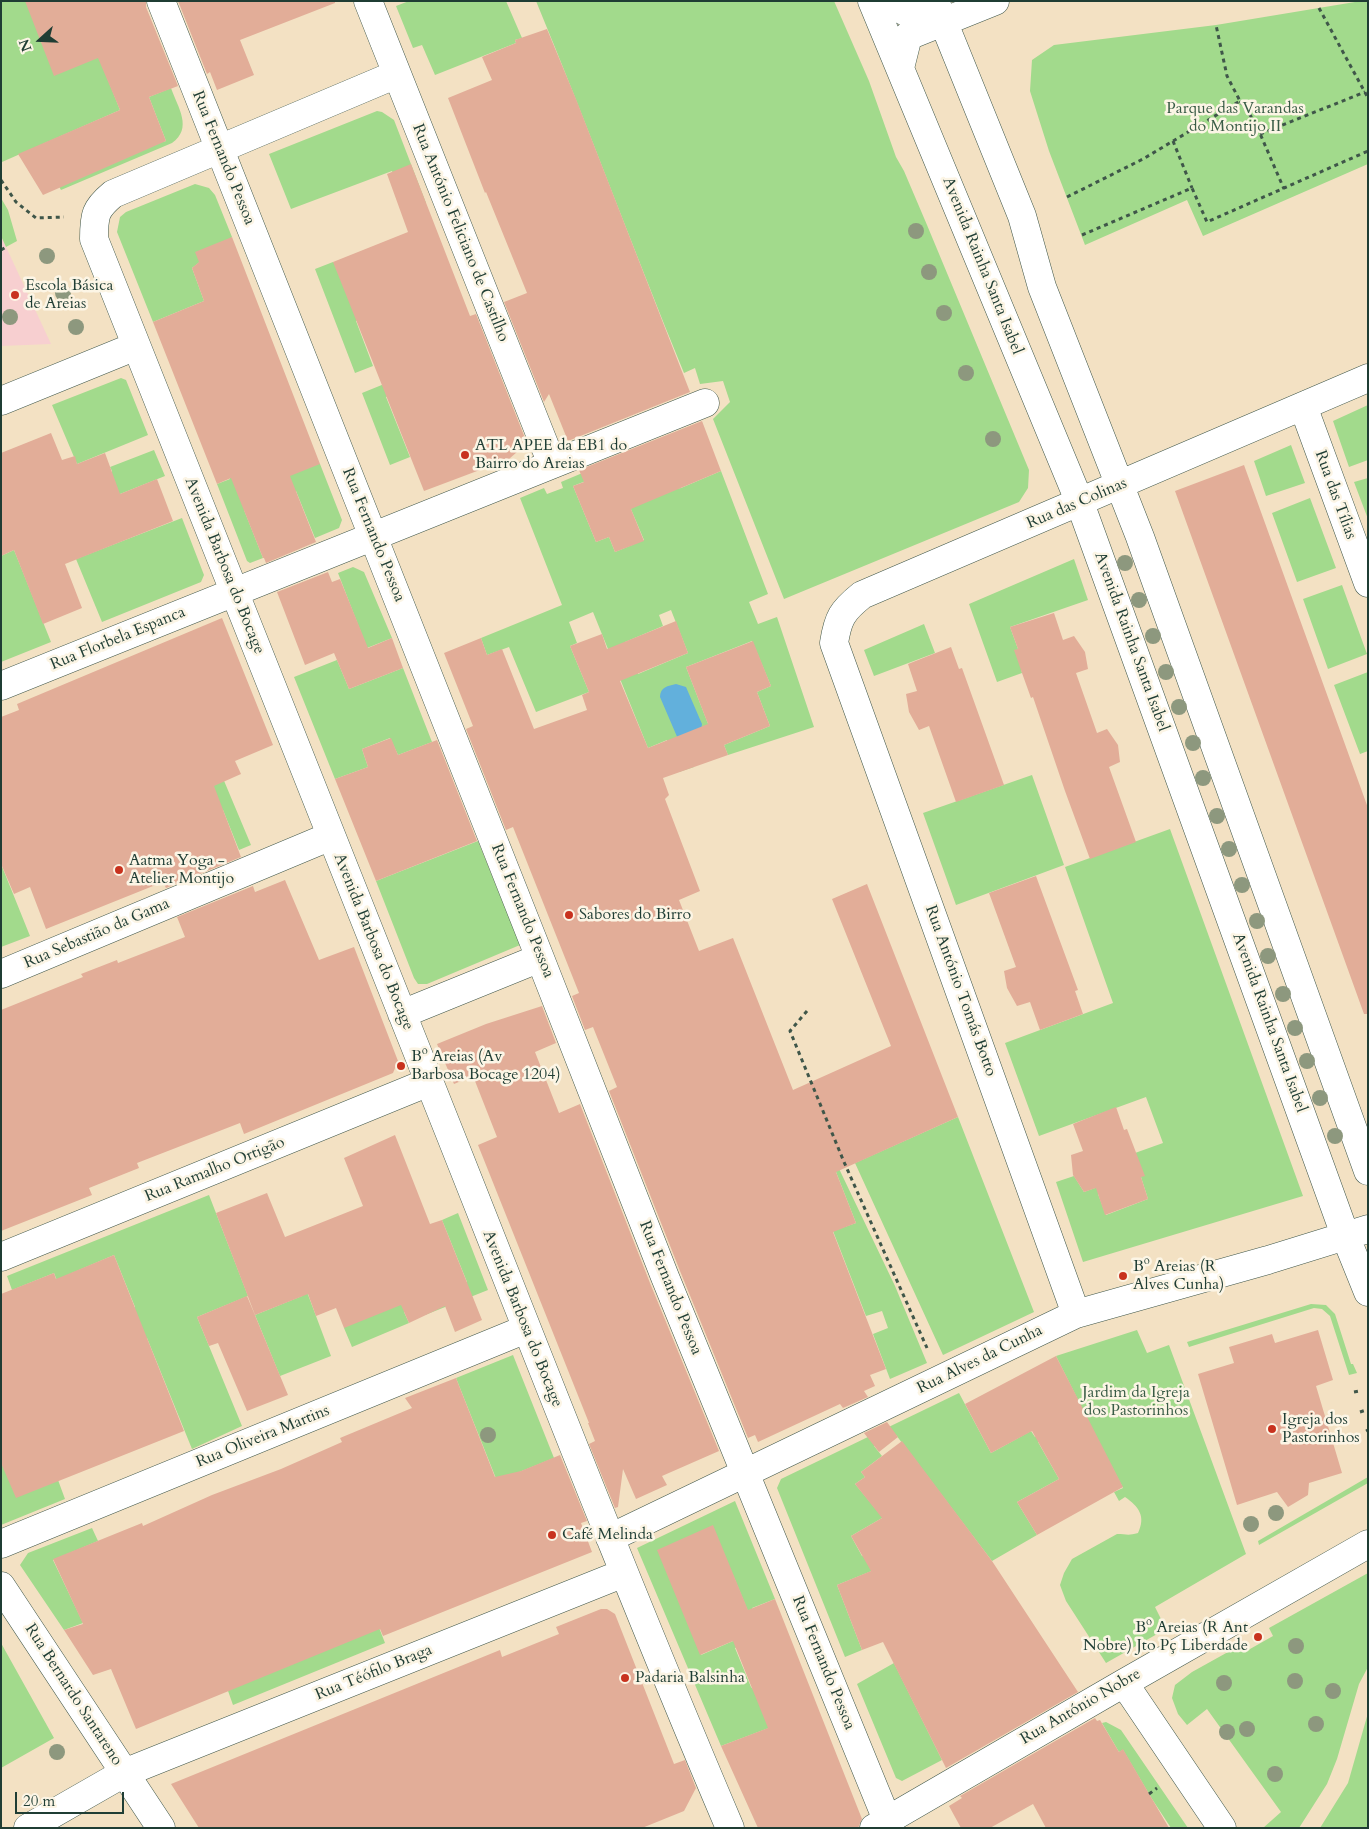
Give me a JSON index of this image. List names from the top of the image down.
{
  "streets": {
    "street": [
      "Rua Fernando Pessoa",
      "Rua António Feliciano de Castilho",
      "Avenida Rainha Santa Isabel",
      "Rua das Tílias",
      "Rua das Colinas",
      "Avenida Barbosa do Bocage",
      "Rua Florbela Espanca",
      "Rua Sebastião da Gama",
      "Rua António Tomás Botto",
      "Rua Ramalho Ortigão",
      "Rua Alves da Cunha",
      "Rua Oliveira Martins",
      "Rua Téófilo Braga",
      "Rua Bernardo Santareno",
      "Rua António Nobre"
    ]
  },
  "crossings": [
    ["Rua Fernando Pessoa", "Rua Florbela Espanca"],
    ["Rua Fernando Pessoa", "Rua Alves da Cunha"],
    ["Rua Fernando Pessoa", "Rua António Nobre"],
    ["Rua António Feliciano de Castilho", "Rua Florbela Espanca"],
    ["Avenida Rainha Santa Isabel", "Rua das Colinas"],
    ["Avenida Rainha Santa Isabel", "Rua Alves da Cunha"],
    ["Rua das Tílias", "Rua das Colinas"],
    ["Rua das Colinas", "Rua António Tomás Botto"],
    ["Avenida Barbosa do Bocage", "Rua Florbela Espanca"],
    ["Avenida Barbosa do Bocage", "Rua Sebastião da Gama"],
    ["Avenida Barbosa do Bocage", "Rua Ramalho Ortigão"],
    ["Avenida Barbosa do Bocage", "Rua Alves da Cunha"],
    ["Avenida Barbosa do Bocage", "Rua Oliveira Martins"],
    ["Avenida Barbosa do Bocage", "Rua Téófilo Braga"],
    ["Rua António Tomás Botto", "Rua Alves da Cunha"],
    ["Rua Téófilo Braga", "Rua Bernardo Santareno"]
  ],
  "parks": ["Parque das Varandas do Montijo II", "Jardim da Igreja dos Pastorinhos"],
  "places": [
    "Escola Básica de Areias",
    "ATL APEE da EB1 do Bairro do Areias",
    "Aatma Yoga - Atelier Montijo",
    "Sabores do Birro",
    "Bº Areias (Av Barbosa Bocage 1204)",
    "Bº Areias (R Alves Cunha)",
    "Igreja dos Pastorinhos",
    "Café Melinda",
    "Bº Areias (R Ant Nobre) Jto Pç Liberdade",
    "Padaria Balsinha"
  ],
  "scale_bar": "20 m",
  "north": "left"
}
